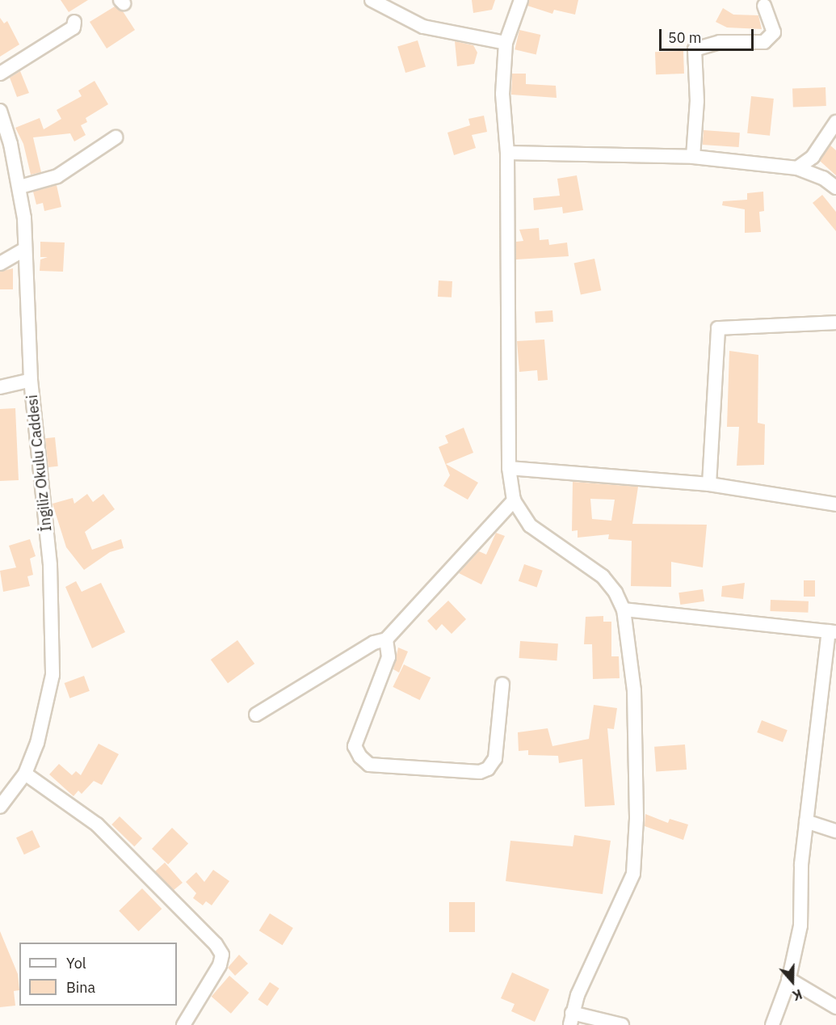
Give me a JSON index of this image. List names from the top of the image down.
{
  "streets": {
    "street": ["İngiliz Okulu Caddesi"]
  },
  "legend": ["Yol", "Bina"],
  "scale_bar": "50 m",
  "north": "bottom"
}
